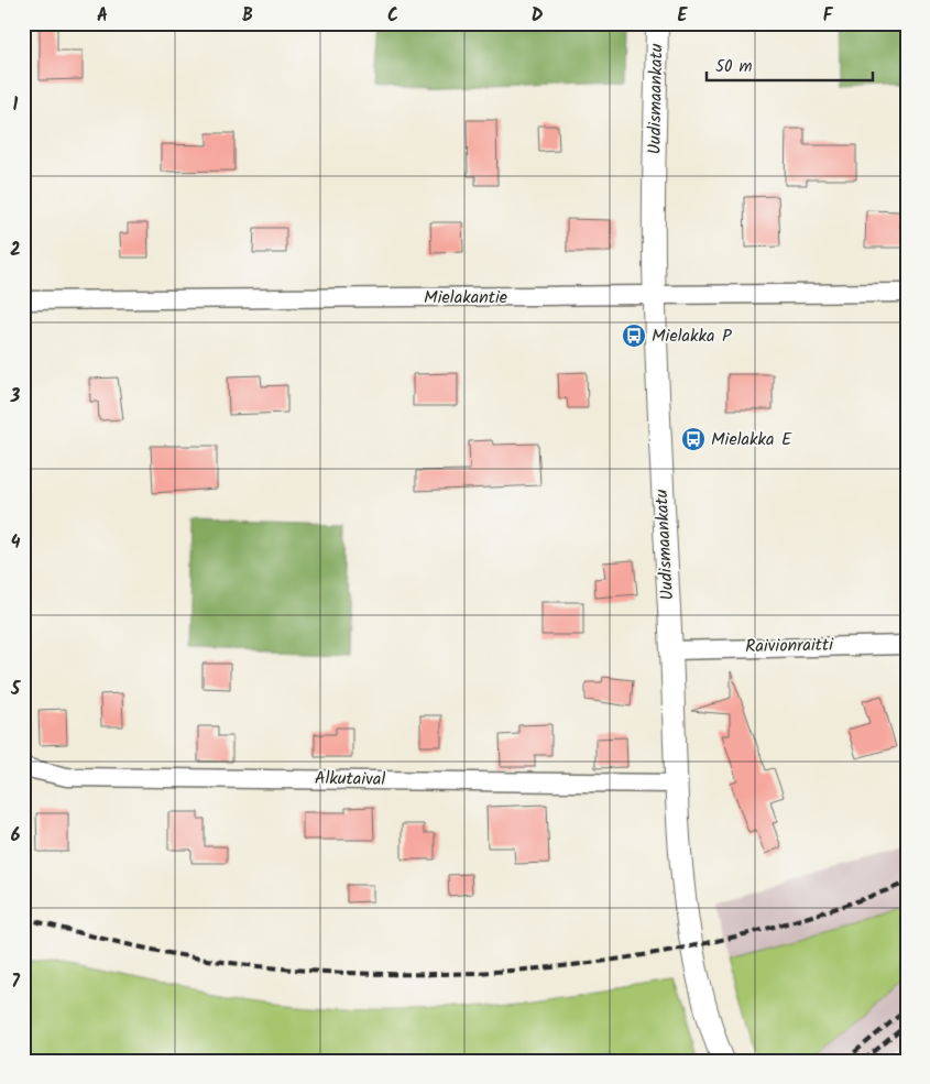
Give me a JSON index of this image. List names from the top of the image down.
{
  "streets": {
    "street": [
      "Uudismaankatu",
      "Mielakantie",
      "Raivionraitti",
      "Alkutaival"
    ]
  },
  "crossings": [
    ["Uudismaankatu", "Mielakantie"],
    ["Uudismaankatu", "Raivionraitti"],
    ["Uudismaankatu", "Alkutaival"]
  ],
  "places": {
    "bus stop": ["Mielakka P", "Mielakka E"]
  },
  "scale_bar": "50 m",
  "grid": {
    "columns": [
      "A",
      "B",
      "C",
      "D",
      "E",
      "F"
    ],
    "rows": [
      "1",
      "2",
      "3",
      "4",
      "5",
      "6",
      "7"
    ]
  }
}
